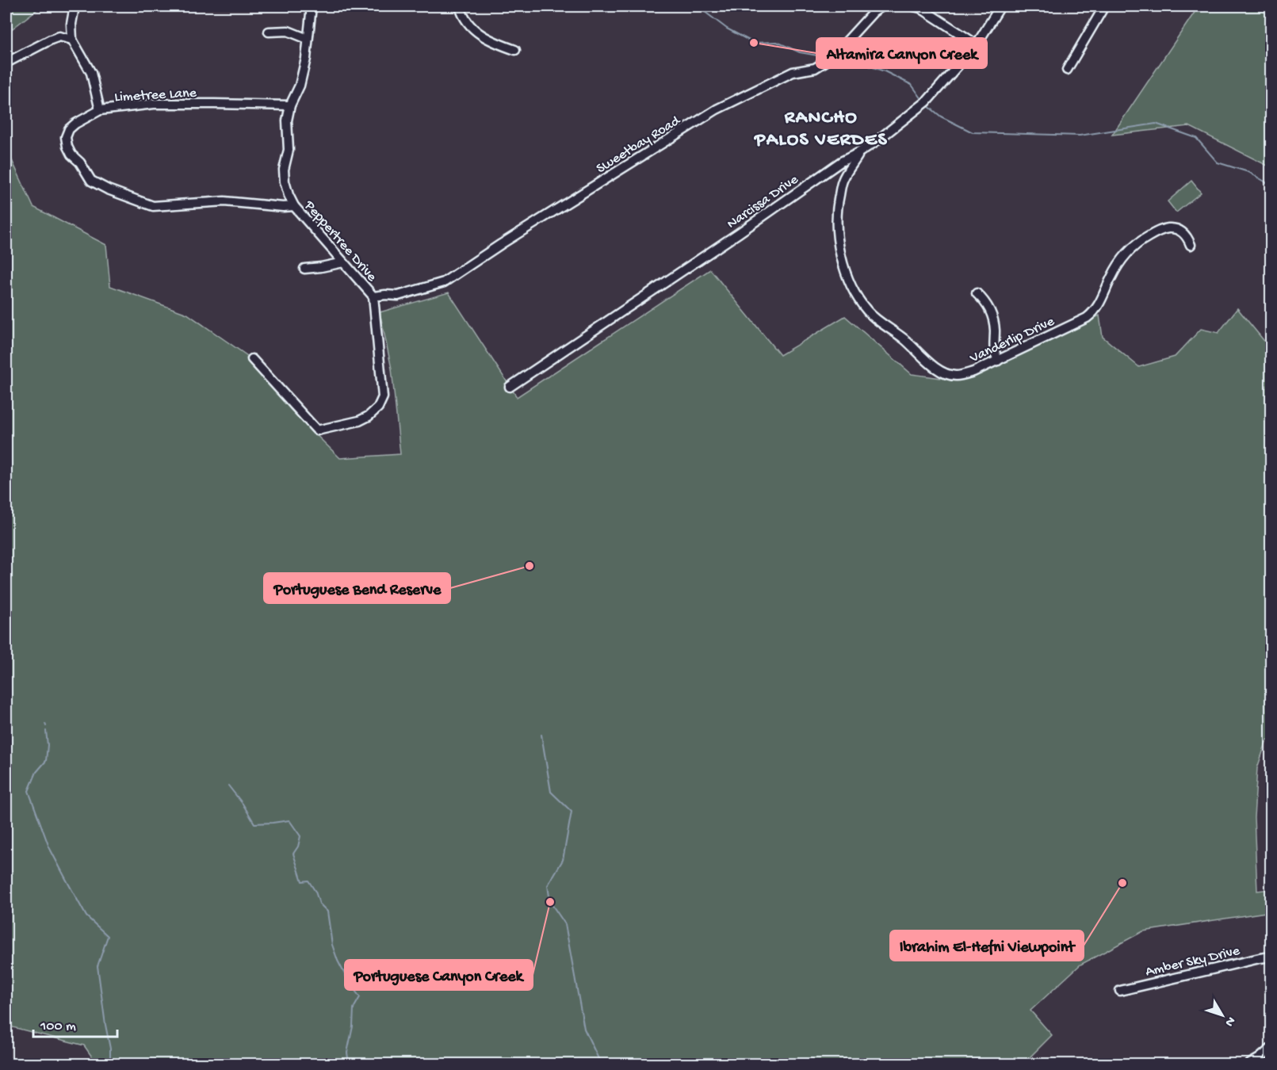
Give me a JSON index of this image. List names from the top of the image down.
{
  "streets": {
    "street": [
      "Limetree Lane",
      "Sweetbay Road",
      "Narcissa Drive",
      "Peppertree Drive",
      "Vanderlip Drive",
      "Amber Sky Drive"
    ]
  },
  "crossings": [
    ["Limetree Lane", "Peppertree Drive"],
    ["Sweetbay Road", "Peppertree Drive"],
    ["Narcissa Drive", "Vanderlip Drive"]
  ],
  "districts": ["RANCHO PALOS VERDES"],
  "places": [
    "Altamira Canyon Creek",
    "Portuguese Bend Reserve",
    "Ibrahim El-Hefni Viewpoint",
    "Portuguese Canyon Creek"
  ],
  "scale_bar": "100 m",
  "north": "bottom right"
}
